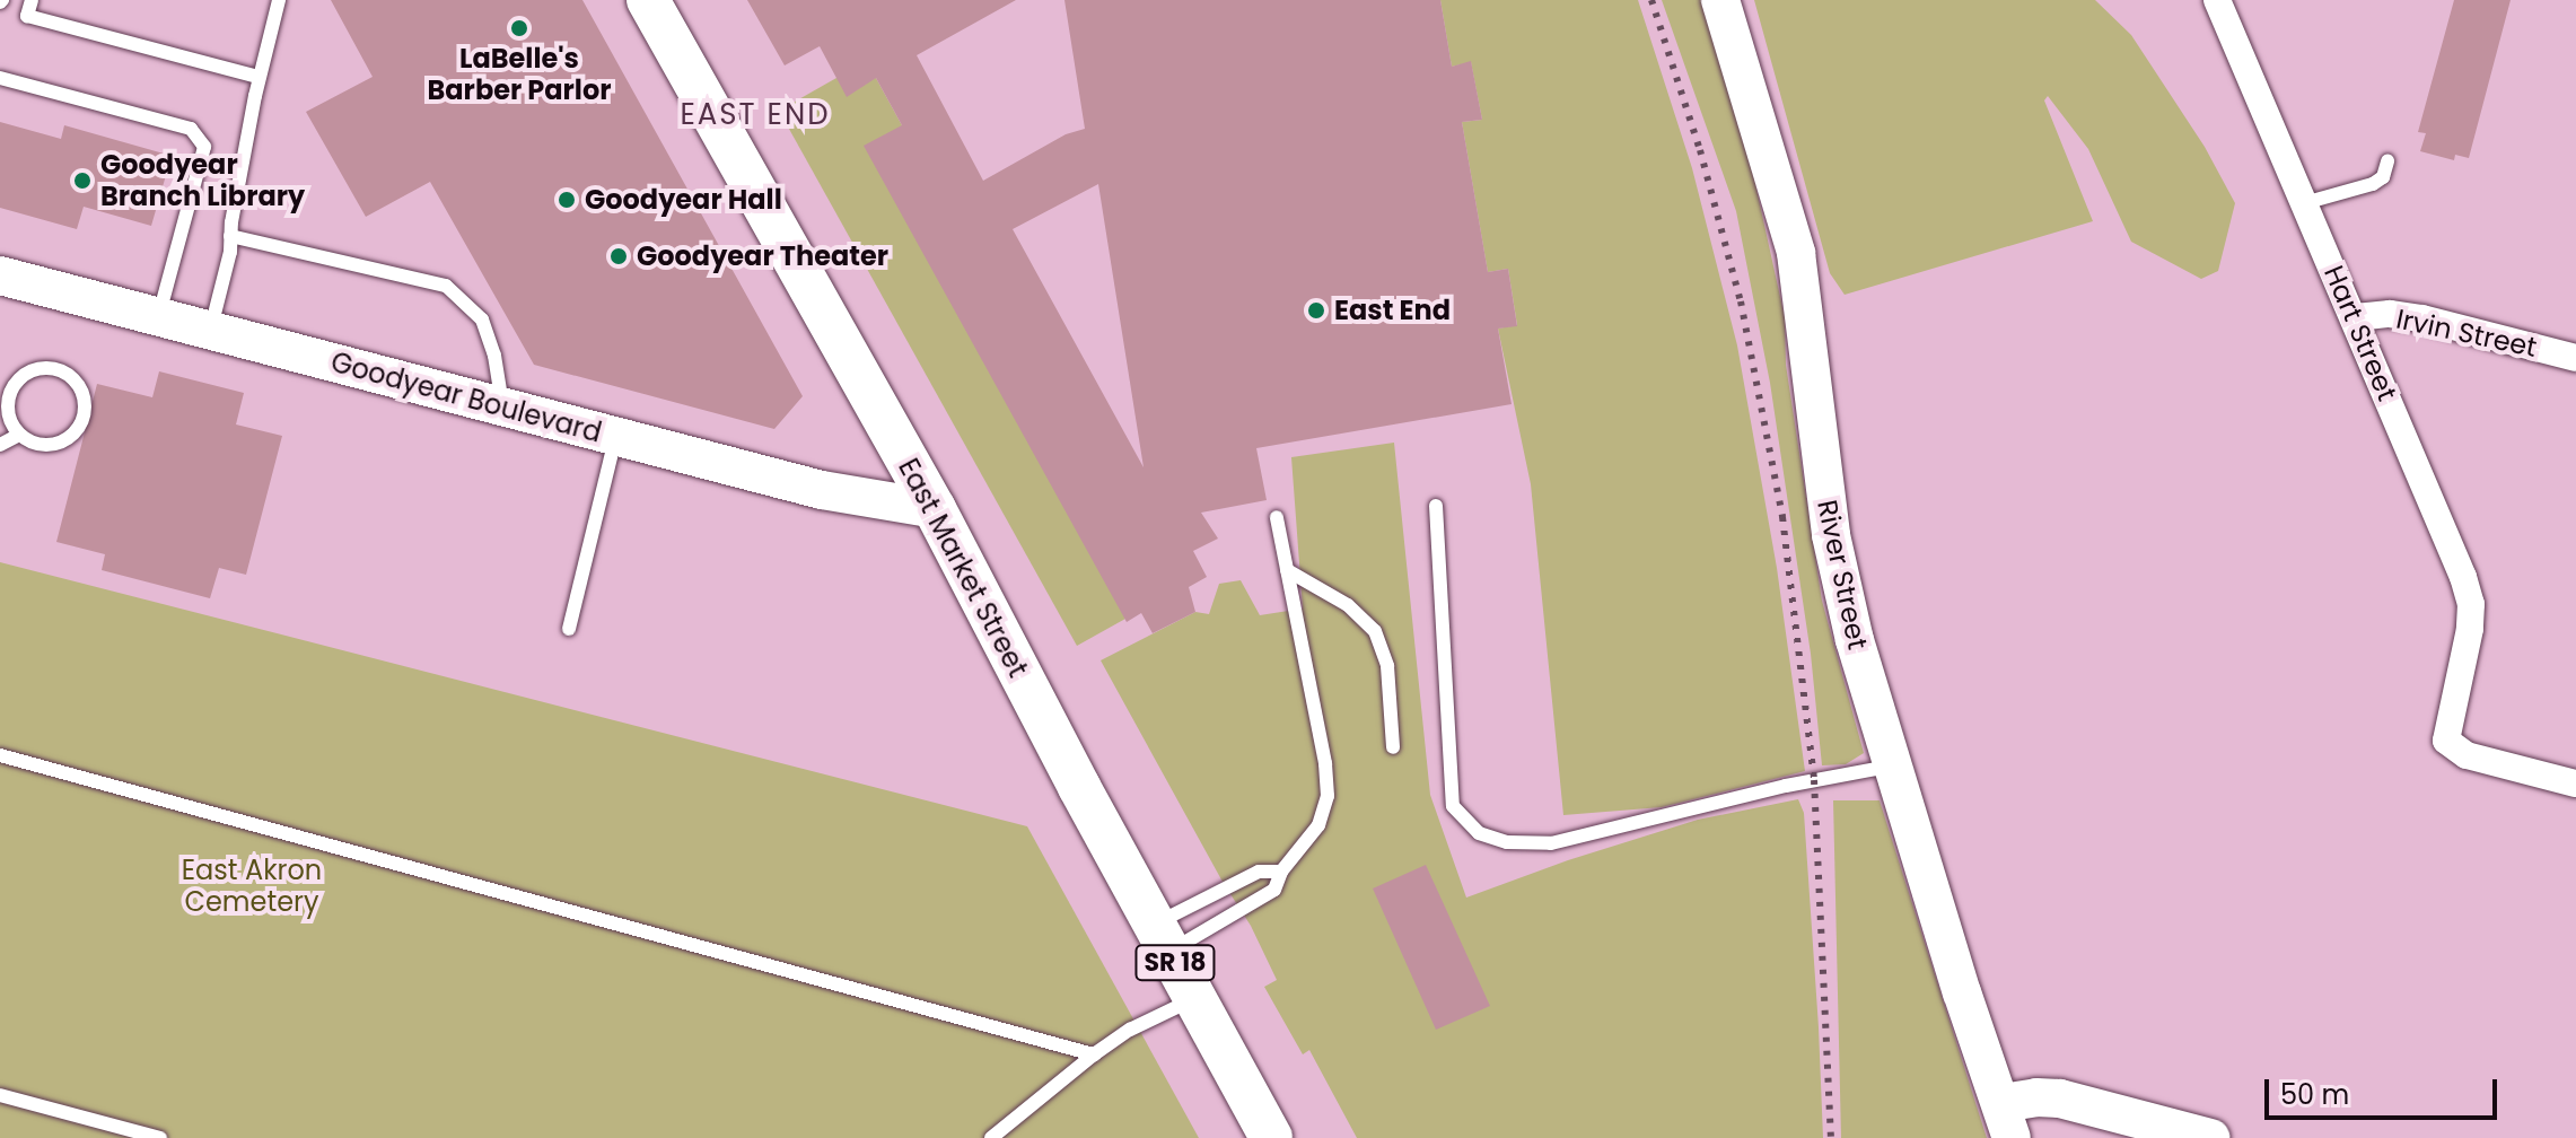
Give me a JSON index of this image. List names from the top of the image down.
{
  "streets": {
    "main road": ["East Market Street", "SR 18"],
    "street": [
      "Hart Street",
      "Irvin Street",
      "Goodyear Boulevard",
      "River Street"
    ]
  },
  "crossings": [
    ["Hart Street", "Irvin Street"],
    ["Goodyear Boulevard", "East Market Street"]
  ],
  "districts": ["EAST END"],
  "parks": ["East Akron Cemetery"],
  "places": [
    "LaBelle's Barber Parlor",
    "Goodyear Branch Library",
    "Goodyear Hall",
    "Goodyear Theater",
    "East End"
  ],
  "scale_bar": "50 m"
}
